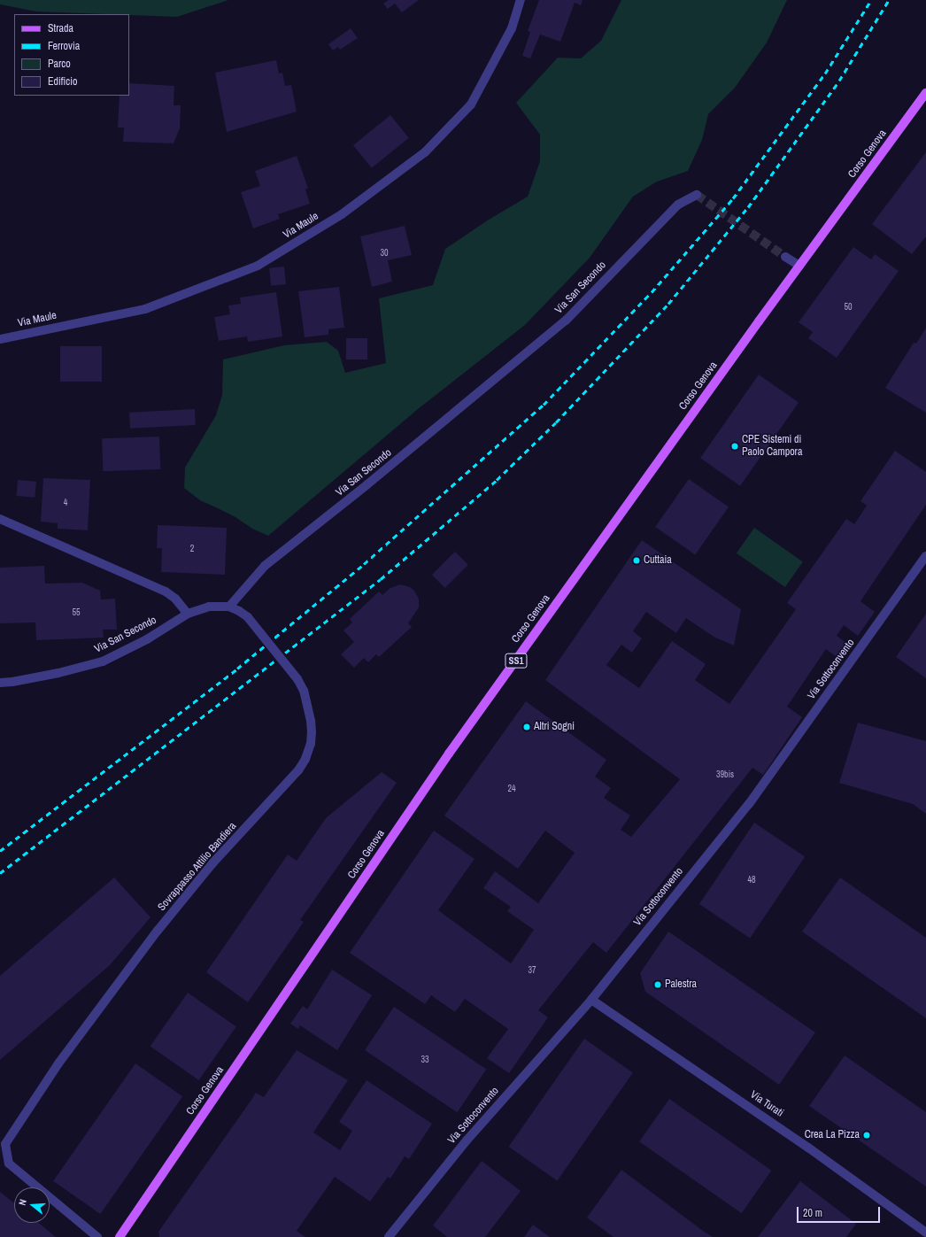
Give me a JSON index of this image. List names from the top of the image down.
{
  "streets": {
    "main road": ["Corso Genova", "SS1"],
    "street": [
      "Via Maule",
      "Via San Secondo",
      "Via Sottoconvento",
      "Sovrappasso Attilio Bandiera",
      "Via Turati"
    ]
  },
  "crossings": [
    ["Via San Secondo", "Sovrappasso Attilio Bandiera"],
    ["Via Sottoconvento", "Via Turati"]
  ],
  "places": [
    "CPE Sistemi di Paolo Campora",
    "Cuttaia",
    "Altri Sogni",
    "Palestra",
    "Crea La Pizza"
  ],
  "house_numbers": [
    "30",
    "50",
    "4",
    "2",
    "55",
    "39bis",
    "24",
    "48",
    "37",
    "33"
  ],
  "legend": [
    "Strada",
    "Ferrovia",
    "Parco",
    "Edificio"
  ],
  "scale_bar": "20 m",
  "north": "left"
}
